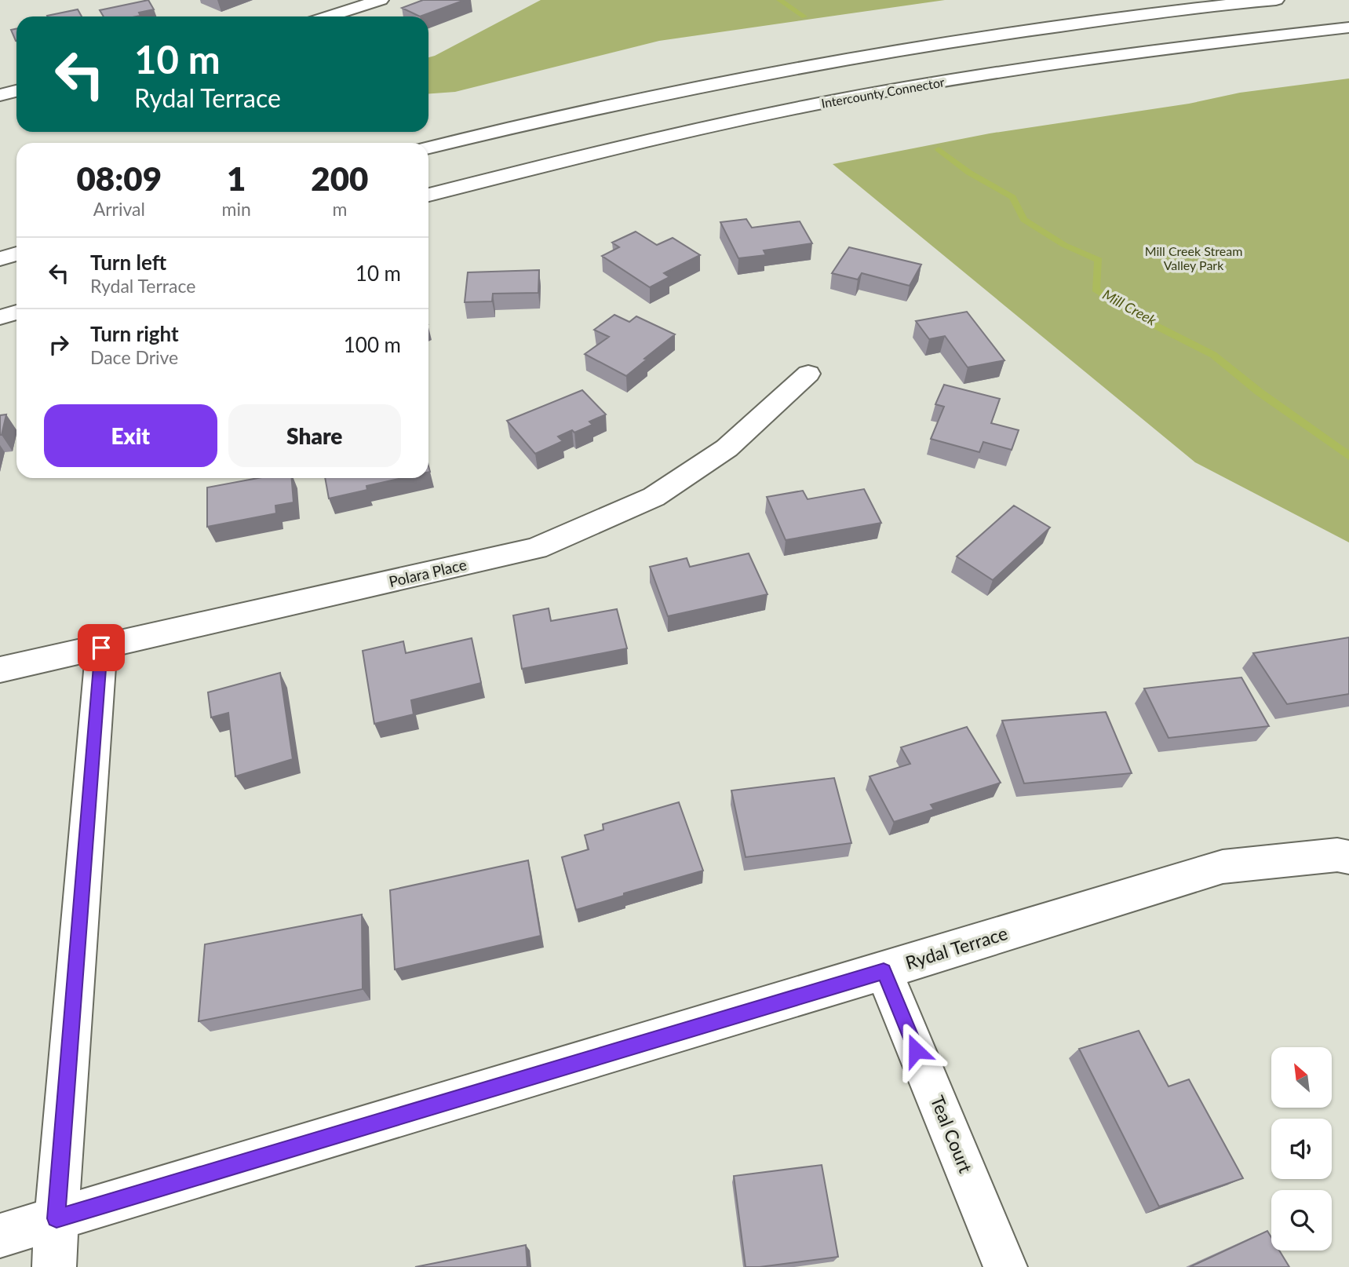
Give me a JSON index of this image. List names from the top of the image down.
{
  "streets": {
    "main road": [
      "Intercounty Connector",
      "Polara Place",
      "Rydal Terrace",
      "Teal Court"
    ]
  },
  "crossings": [
    ["Rydal Terrace", "Teal Court"]
  ],
  "water": ["Mill Creek"],
  "parks": ["Mill Creek Stream Valley Park"],
  "north": "top left",
  "page": {
    "turn": ["10 m", "Rydal Terrace"],
    "eta": [
      "08:09",
      "Arrival",
      "1",
      "min",
      "200",
      "m"
    ],
    "list": [
      {
        "name": "Turn left",
        "note": "Rydal Terrace",
        "value": "10 m"
      },
      {
        "name": "Turn right",
        "note": "Dace Drive",
        "value": "100 m"
      }
    ],
    "buttons": ["Exit", "Share"]
  }
}
